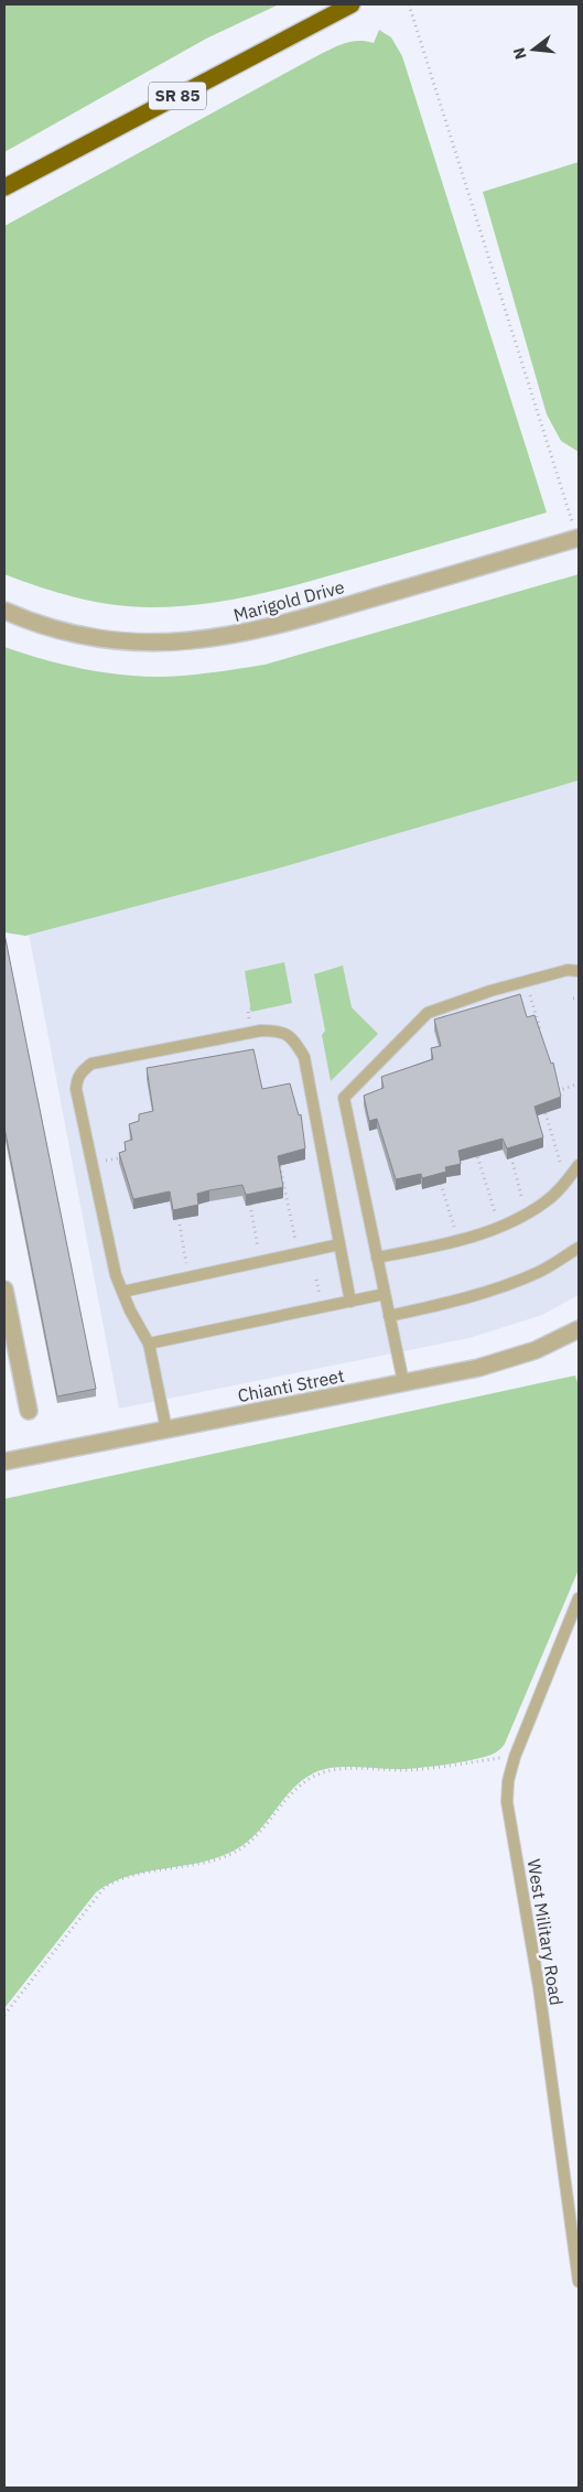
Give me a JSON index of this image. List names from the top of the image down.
{
  "streets": {
    "highway": ["SR 85"],
    "street": ["Marigold Drive", "Chianti Street"],
    "lane": ["West Military Road"]
  },
  "north": "left"
}
